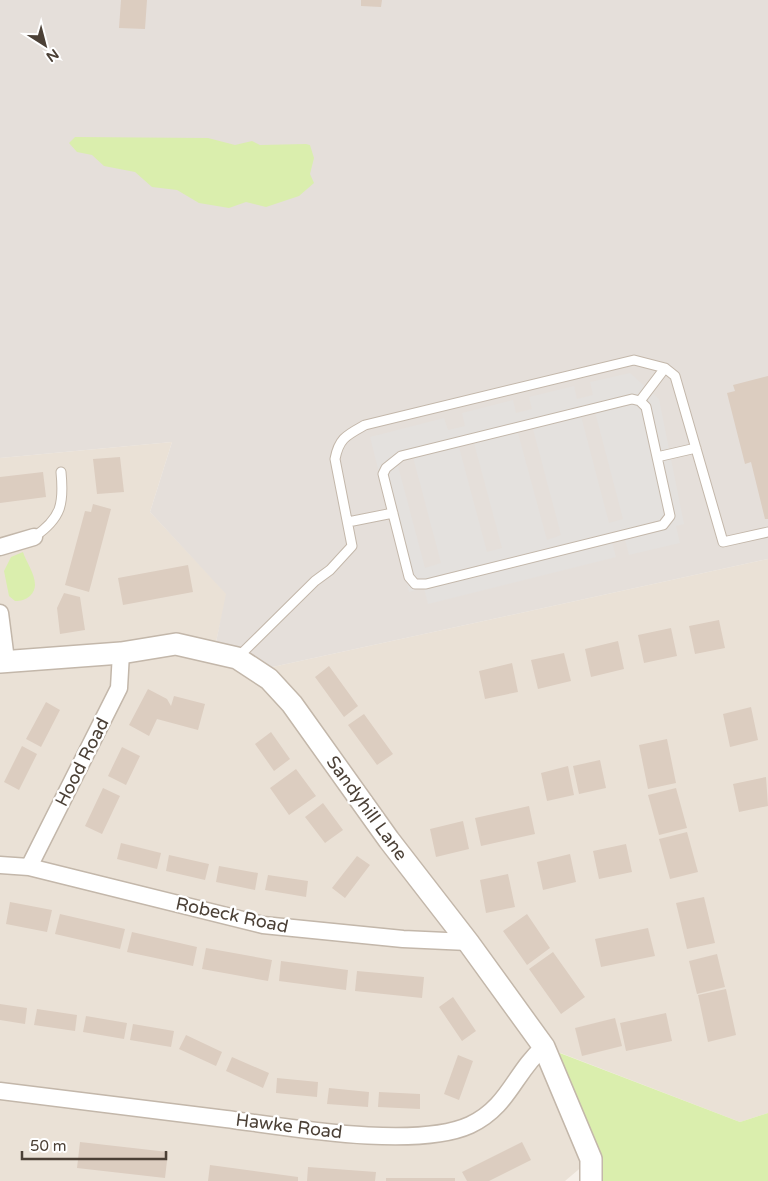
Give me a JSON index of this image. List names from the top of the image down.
{
  "streets": {
    "street": [
      "Hood Road",
      "Sandyhill Lane",
      "Robeck Road",
      "Hawke Road"
    ]
  },
  "crossings": [
    ["Hood Road", "Sandyhill Lane"],
    ["Hood Road", "Robeck Road"],
    ["Sandyhill Lane", "Robeck Road"],
    ["Sandyhill Lane", "Hawke Road"]
  ],
  "scale_bar": "50 m",
  "north": "bottom right"
}
